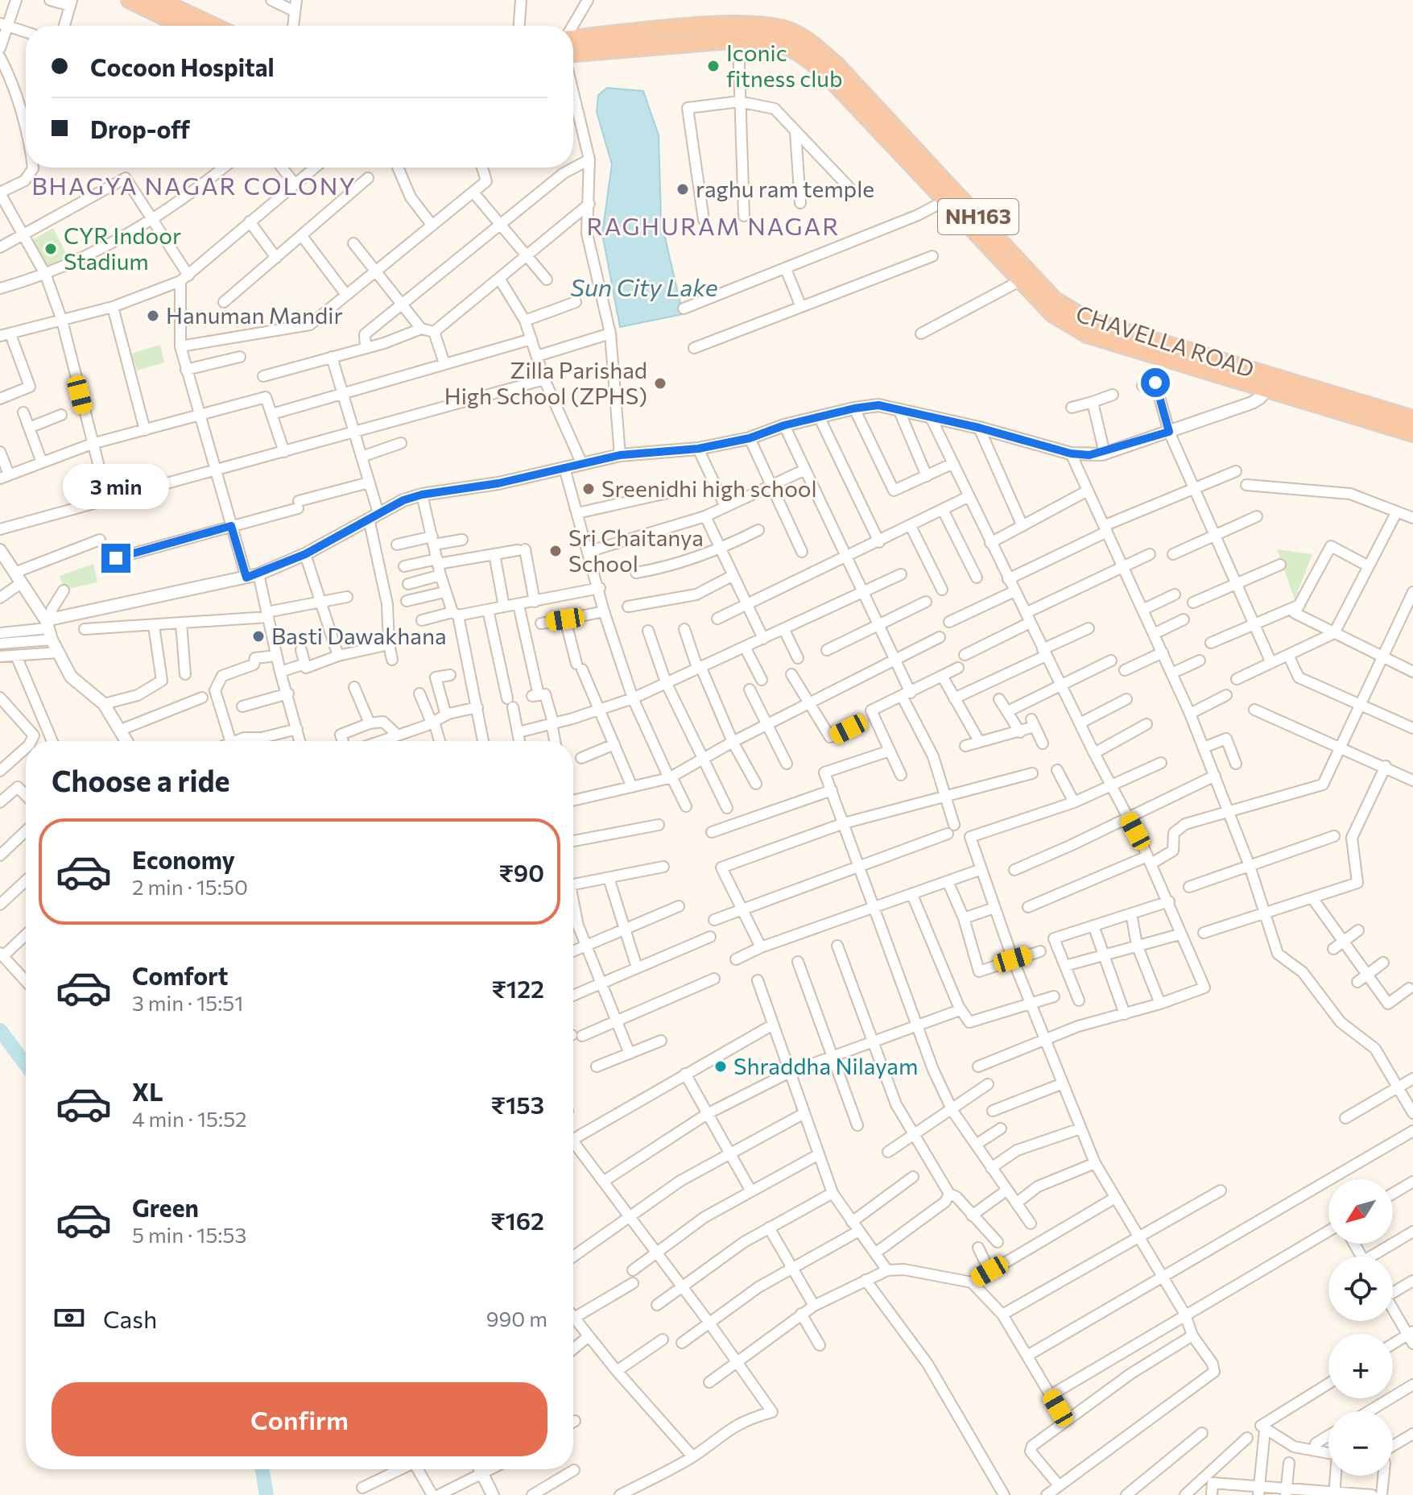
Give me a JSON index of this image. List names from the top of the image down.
{
  "streets": {
    "highway": ["NH163", "CHAVELLA ROAD"]
  },
  "districts": ["BHAGYA NAGAR COLONY", "RAGHURAM NAGAR"],
  "water": ["Sun City Lake"],
  "places": [
    "Iconic fitness club",
    "raghu ram temple",
    "CYR Indoor Stadium",
    "Hanuman Mandir",
    "Zilla Parishad High School (ZPHS)",
    "Sreenidhi high school",
    "Sri Chaitanya School",
    "Basti Dawakhana",
    "Shraddha Nilayam"
  ],
  "north": "bottom left",
  "page": {
    "banner": ["Cocoon Hospital", "Drop-off"],
    "bubble": "3 min",
    "heading": "Choose a ride",
    "list": [
      {
        "name": "Economy",
        "note": "2 min · 15:50",
        "value": "₹90"
      },
      {
        "name": "Comfort",
        "note": "3 min · 15:51",
        "value": "₹122"
      },
      {
        "name": "XL",
        "note": "4 min · 15:52",
        "value": "₹153"
      },
      {
        "name": "Green",
        "note": "5 min · 15:53",
        "value": "₹162"
      }
    ],
    "map_buttons": ["+", "−"],
    "pay": ["Cash", "990 m"],
    "buttons": "Confirm"
  }
}
